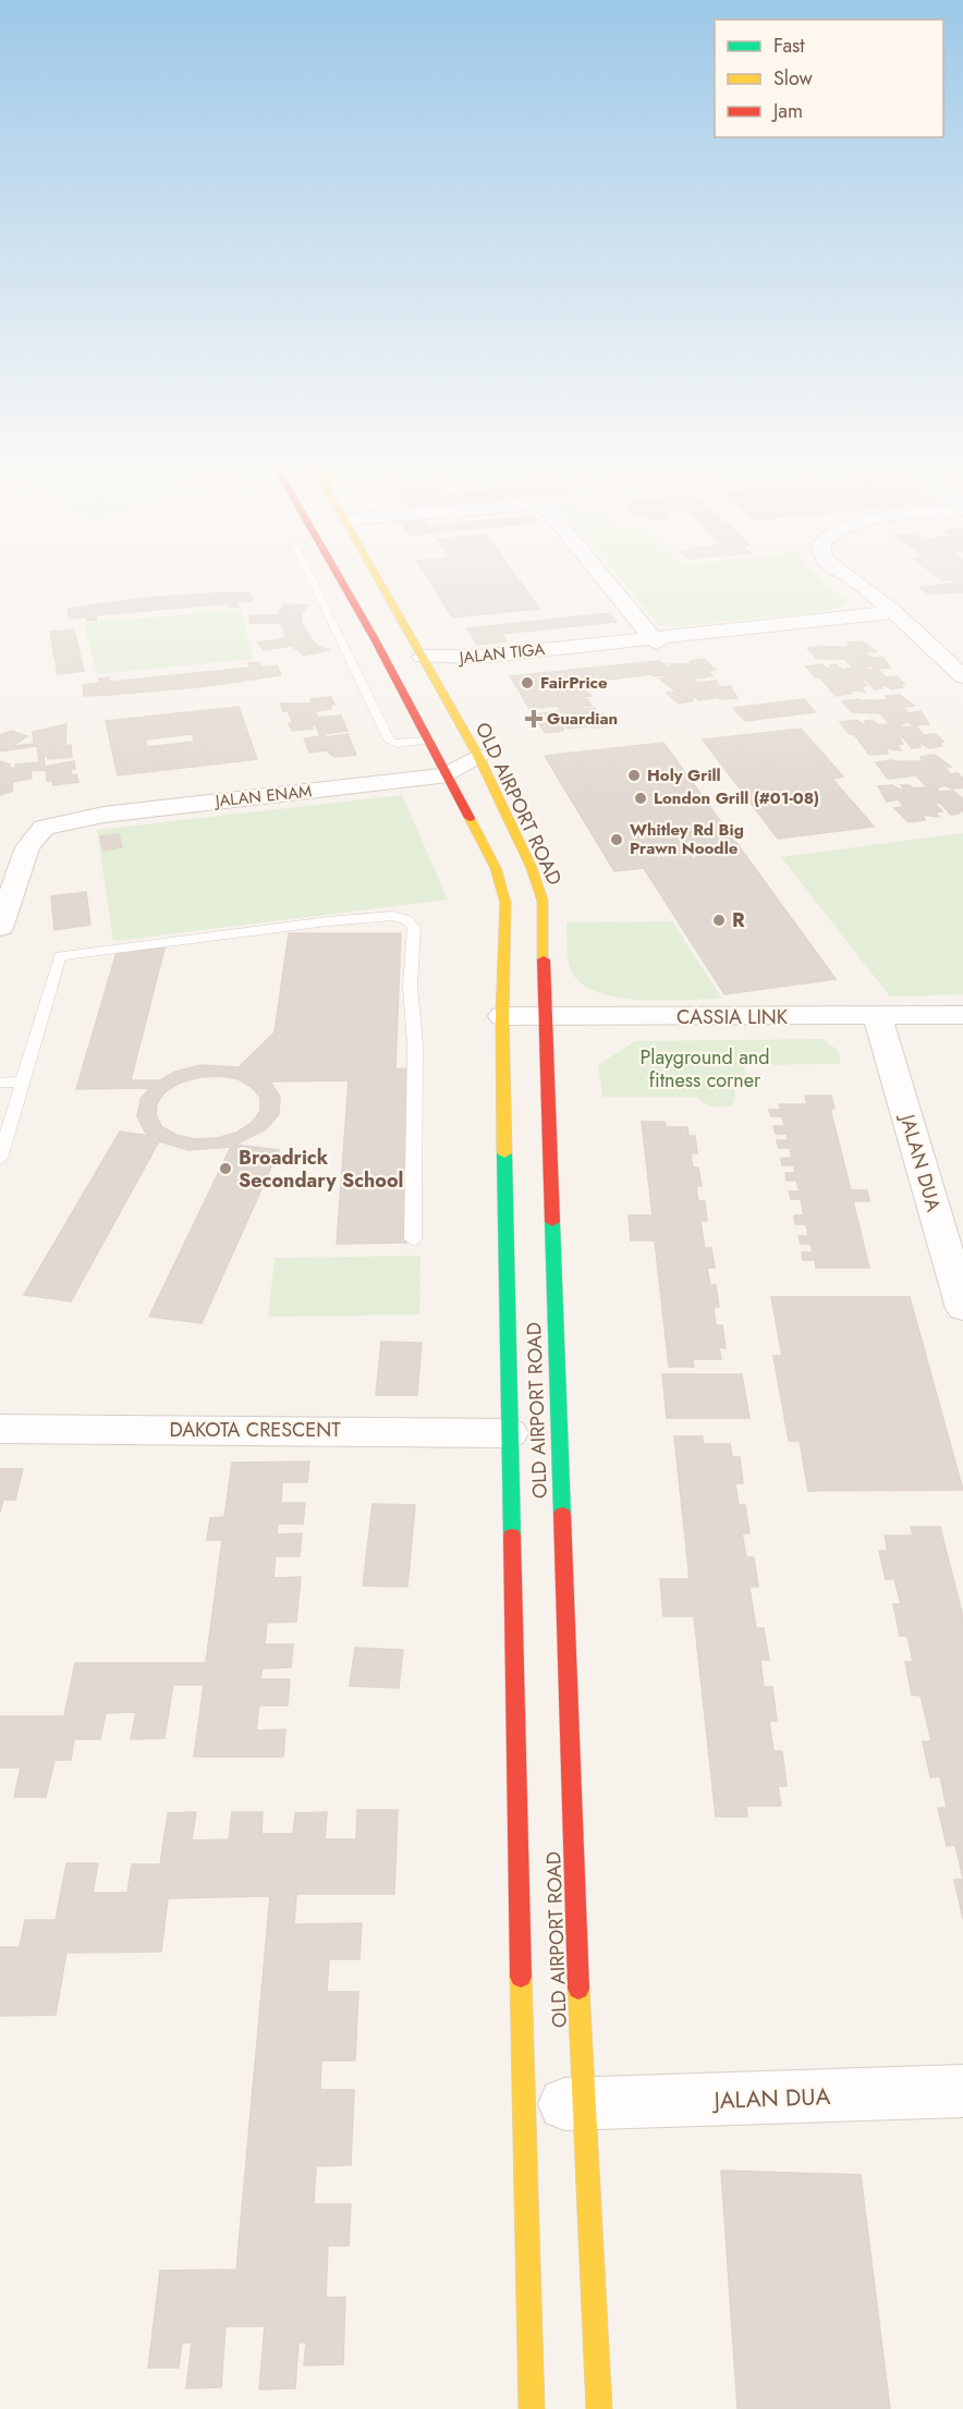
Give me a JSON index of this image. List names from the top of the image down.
{
  "streets": {
    "main road": ["OLD AIRPORT ROAD"],
    "street": [
      "JALAN TIGA",
      "JALAN ENAM",
      "CASSIA LINK",
      "JALAN DUA",
      "DAKOTA CRESCENT"
    ]
  },
  "crossings": [
    ["JALAN TIGA", "OLD AIRPORT ROAD"],
    ["JALAN ENAM", "OLD AIRPORT ROAD"],
    ["OLD AIRPORT ROAD", "CASSIA LINK"],
    ["OLD AIRPORT ROAD", "JALAN DUA"],
    ["OLD AIRPORT ROAD", "DAKOTA CRESCENT"],
    ["CASSIA LINK", "JALAN DUA"]
  ],
  "parks": ["Playground and fitness corner"],
  "places": {
    "other": [
      "FairPrice",
      "Holy Grill",
      "London Grill (#01-08)",
      "Whitley Rd Big Prawn Noodle",
      "R",
      "Broadrick Secondary School"
    ],
    "health": ["Guardian"]
  },
  "legend": ["Fast", "Slow", "Jam"]
}
